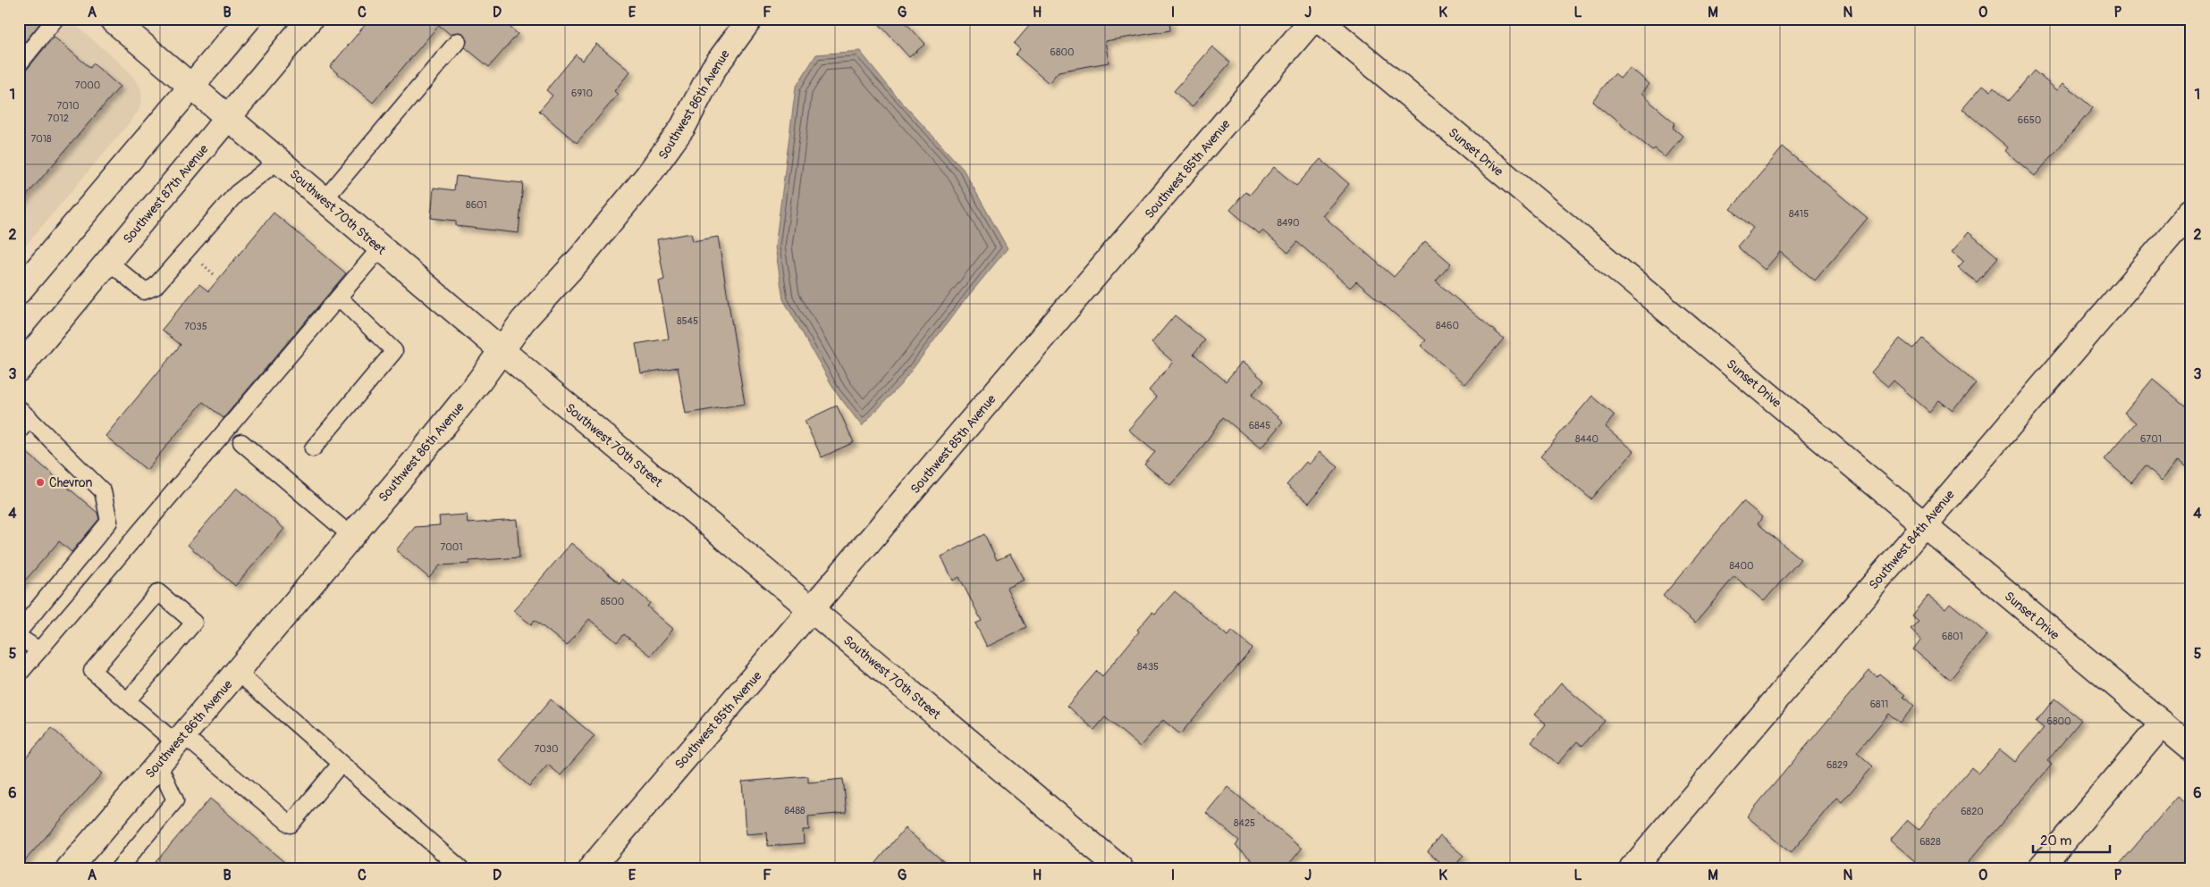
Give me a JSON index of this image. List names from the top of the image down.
{
  "streets": {
    "street": [
      "Southwest 86th Avenue",
      "Sunset Drive",
      "Southwest 85th Avenue",
      "Southwest 87th Avenue",
      "Southwest 70th Street",
      "Southwest 84th Avenue"
    ]
  },
  "crossings": [
    ["Southwest 86th Avenue", "Southwest 70th Street"],
    ["Sunset Drive", "Southwest 84th Avenue"],
    ["Southwest 85th Avenue", "Southwest 70th Street"],
    ["Southwest 87th Avenue", "Southwest 70th Street"]
  ],
  "places": ["Chevron"],
  "house_numbers": [
    "6800",
    "7000",
    "6910",
    "7010",
    "7012",
    "6650",
    "7018",
    "8601",
    "8415",
    "8490",
    "8545",
    "8460",
    "7035",
    "6845",
    "8440",
    "6701",
    "7001",
    "8400",
    "8500",
    "6801",
    "8435",
    "6811",
    "6800",
    "7030",
    "6829",
    "8488",
    "6820",
    "8425",
    "6828"
  ],
  "scale_bar": "20 m",
  "grid": {
    "columns": [
      "A",
      "B",
      "C",
      "D",
      "E",
      "F",
      "G",
      "H",
      "I",
      "J",
      "K",
      "L",
      "M",
      "N",
      "O",
      "P"
    ],
    "rows": [
      "1",
      "2",
      "3",
      "4",
      "5",
      "6"
    ]
  }
}
